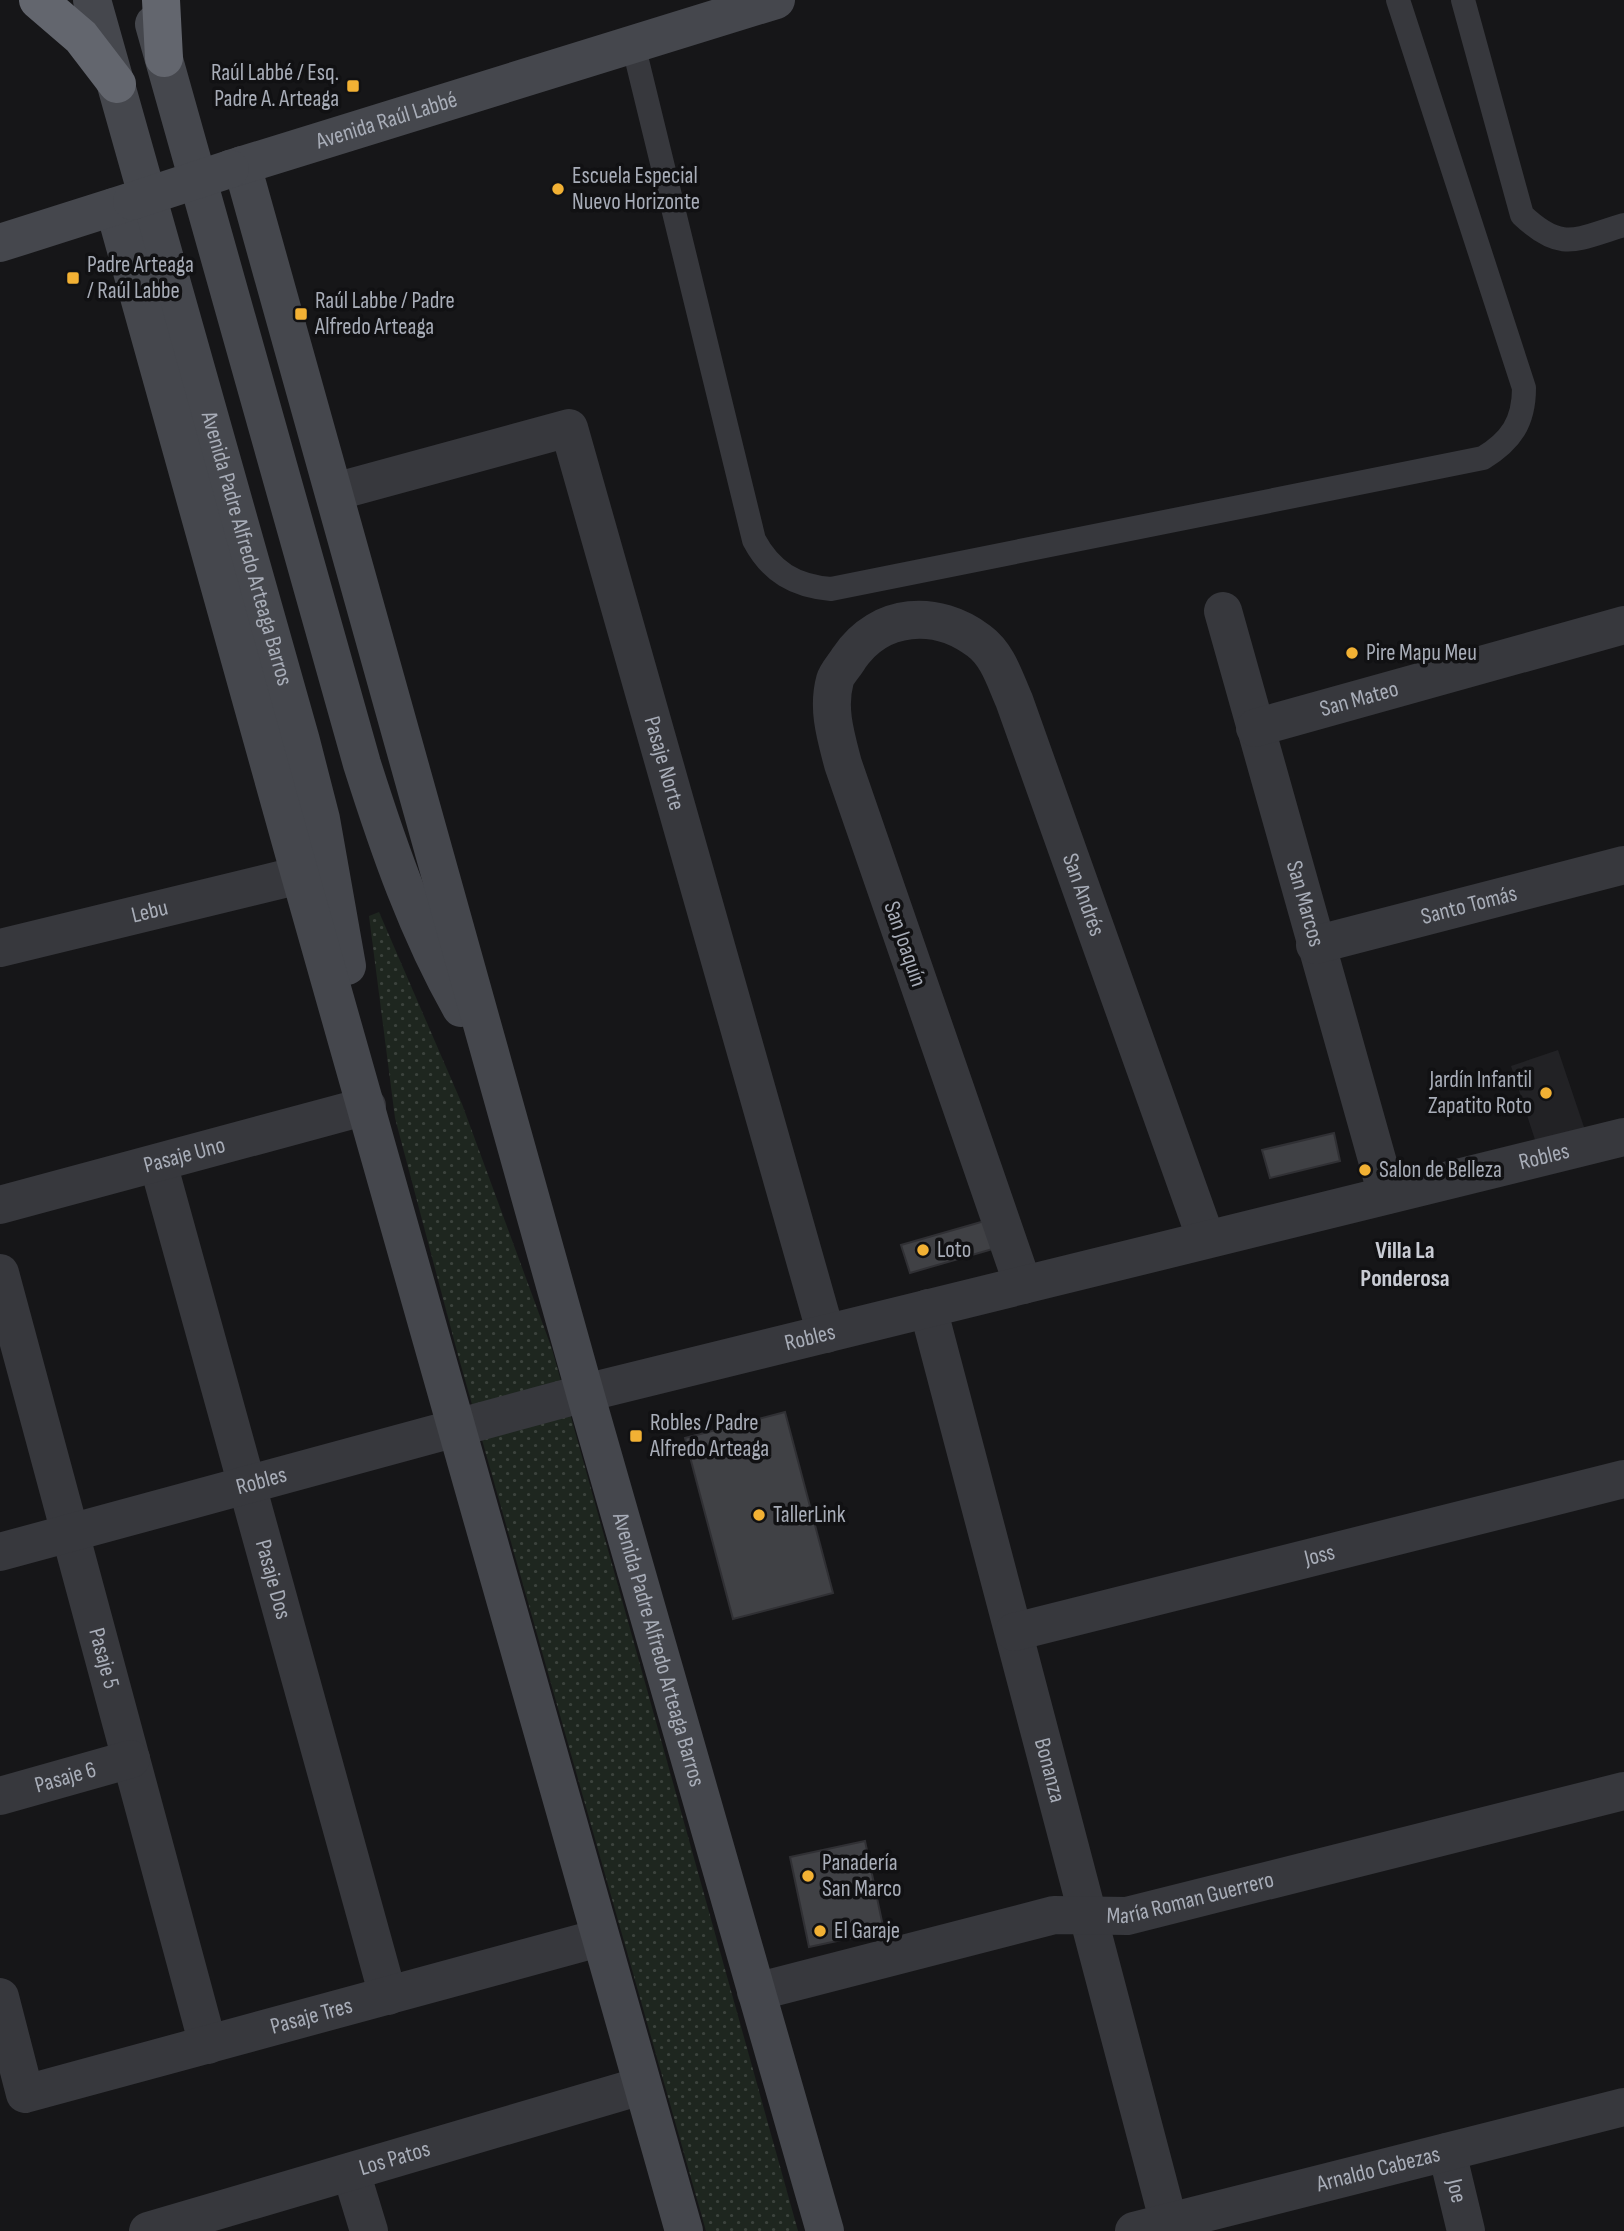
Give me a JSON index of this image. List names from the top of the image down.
{
  "streets": {
    "main road": ["Avenida Raúl Labbé", "Avenida Padre Alfredo Arteaga Barros"],
    "street": [
      "San Mateo",
      "Pasaje Norte",
      "San Andrés",
      "San Marcos",
      "Santo Tomás",
      "Lebu",
      "San Joaquín",
      "Pasaje Uno",
      "Robles",
      "Joss",
      "Pasaje Dos",
      "Pasaje 5",
      "Bonanza",
      "Pasaje 6",
      "María Roman Guerrero",
      "Pasaje Tres",
      "Los Patos",
      "Arnaldo Cabezas",
      "Joe"
    ]
  },
  "crossings": [
    ["Avenida Raúl Labbé", "Avenida Padre Alfredo Arteaga Barros"],
    ["Avenida Padre Alfredo Arteaga Barros", "Pasaje Norte"],
    ["Avenida Padre Alfredo Arteaga Barros", "Lebu"],
    ["Avenida Padre Alfredo Arteaga Barros", "Pasaje Uno"],
    ["Avenida Padre Alfredo Arteaga Barros", "Robles"],
    ["Avenida Padre Alfredo Arteaga Barros", "María Roman Guerrero"],
    ["Avenida Padre Alfredo Arteaga Barros", "Pasaje Tres"],
    ["Avenida Padre Alfredo Arteaga Barros", "Los Patos"],
    ["San Mateo", "San Marcos"],
    ["Pasaje Norte", "Robles"],
    ["San Andrés", "San Joaquín"],
    ["San Andrés", "Robles"],
    ["San Marcos", "Santo Tomás"],
    ["San Marcos", "Robles"],
    ["San Joaquín", "Robles"],
    ["Pasaje Uno", "Pasaje Dos"],
    ["Robles", "Pasaje Dos"],
    ["Robles", "Pasaje 5"],
    ["Robles", "Bonanza"],
    ["Joss", "Bonanza"],
    ["Pasaje Dos", "Pasaje Tres"],
    ["Pasaje 5", "Pasaje 6"],
    ["Pasaje 5", "Pasaje Tres"],
    ["Bonanza", "María Roman Guerrero"],
    ["Bonanza", "Arnaldo Cabezas"],
    ["Arnaldo Cabezas", "Joe"]
  ],
  "districts": ["Villa La Ponderosa"],
  "places": {
    "transit": [
      "Raúl Labbé / Esq. Padre A. Arteaga",
      "Padre Arteaga / Raúl Labbe",
      "Raúl Labbe / Padre Alfredo Arteaga",
      "Robles / Padre Alfredo Arteaga"
    ],
    "other": [
      "Escuela Especial Nuevo Horizonte",
      "Pire Mapu Meu",
      "Jardín Infantil Zapatito Roto",
      "Salon de Belleza",
      "Loto",
      "TallerLink",
      "Panadería San Marco",
      "El Garaje"
    ]
  }
}
